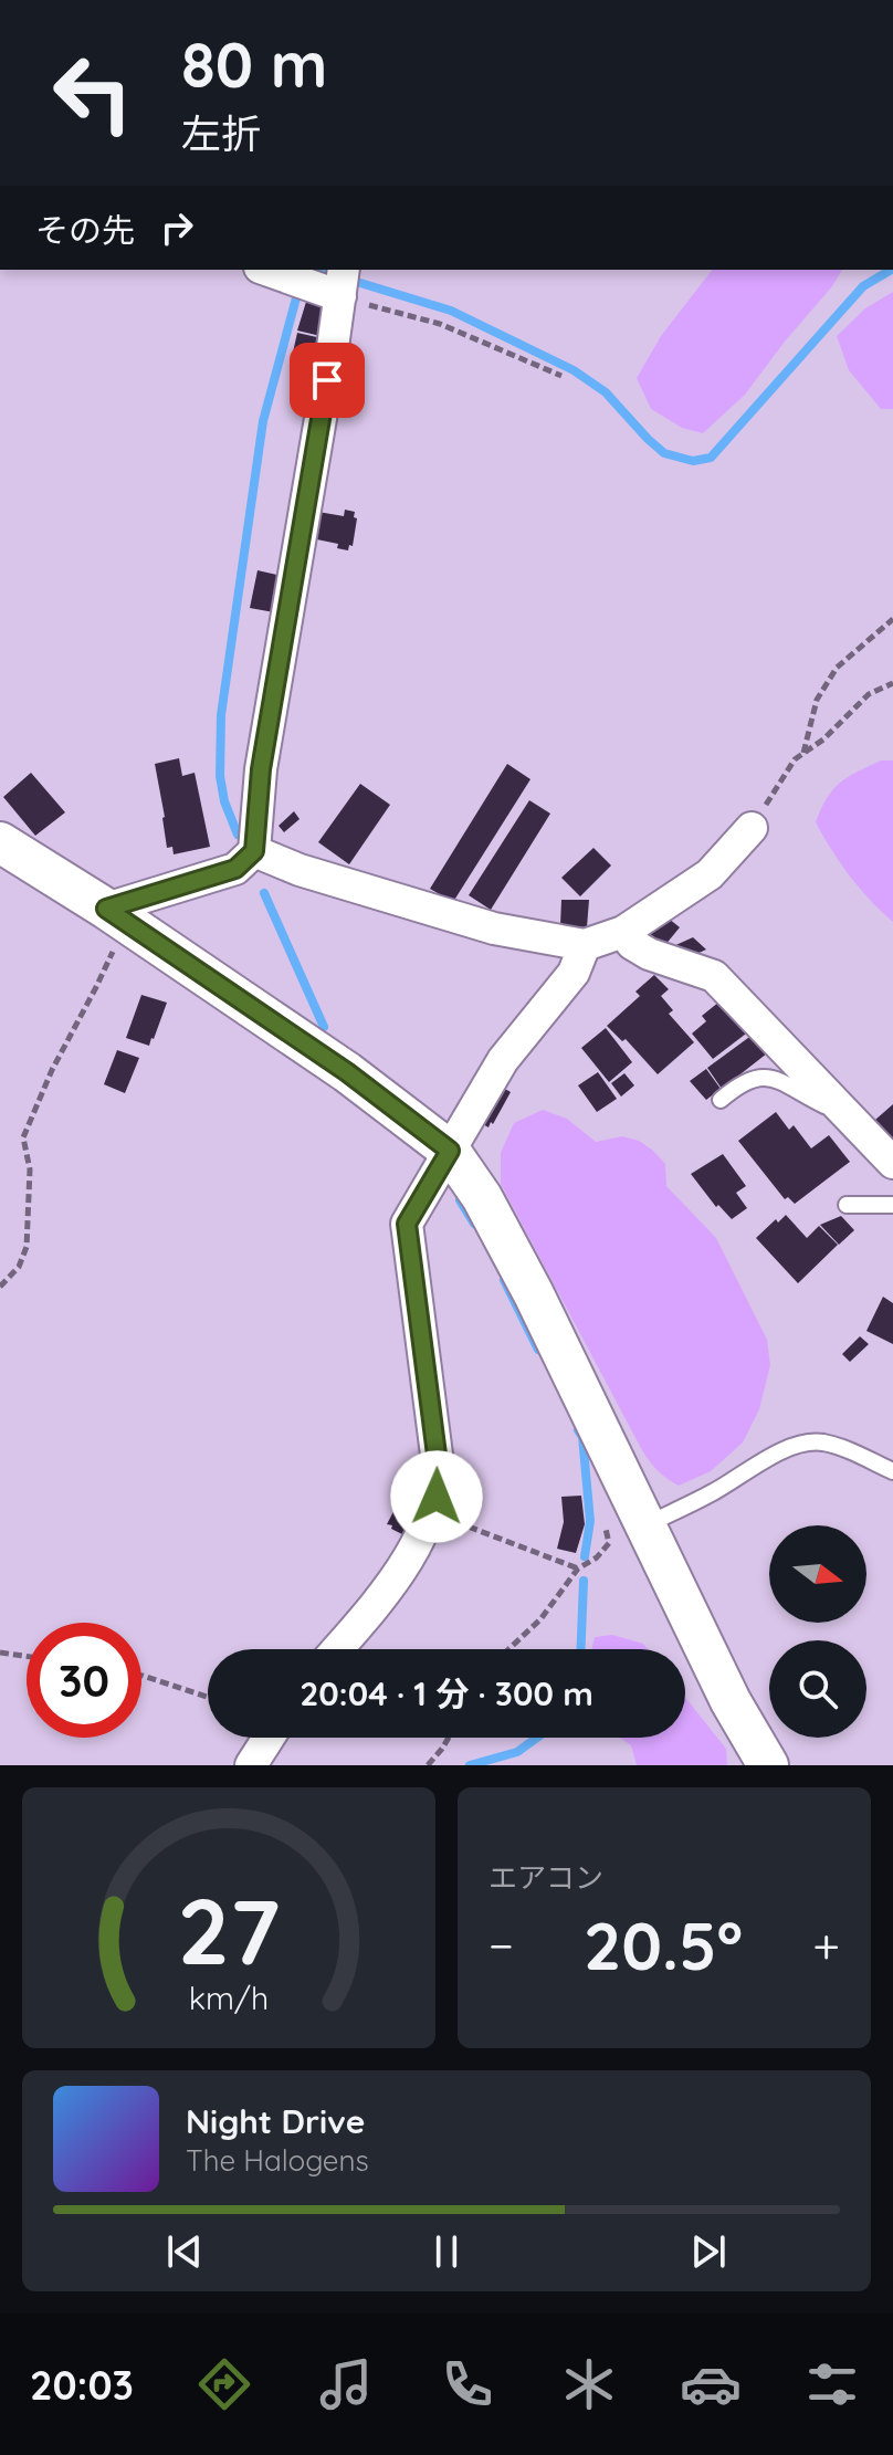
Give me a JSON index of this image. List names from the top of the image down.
{
  "north": "right",
  "page": {
    "turn": ["80 m", "左折"],
    "then": "その先",
    "limit": "30",
    "trip": "20:04 · 1 分 · 300 m",
    "tile": "エアコン",
    "heat": ["−", "20.5°", "+"],
    "song": ["Night Drive", "The Halogens"],
    "tabs": "20:03",
    "gauge": ["27", "km/h"]
  }
}
